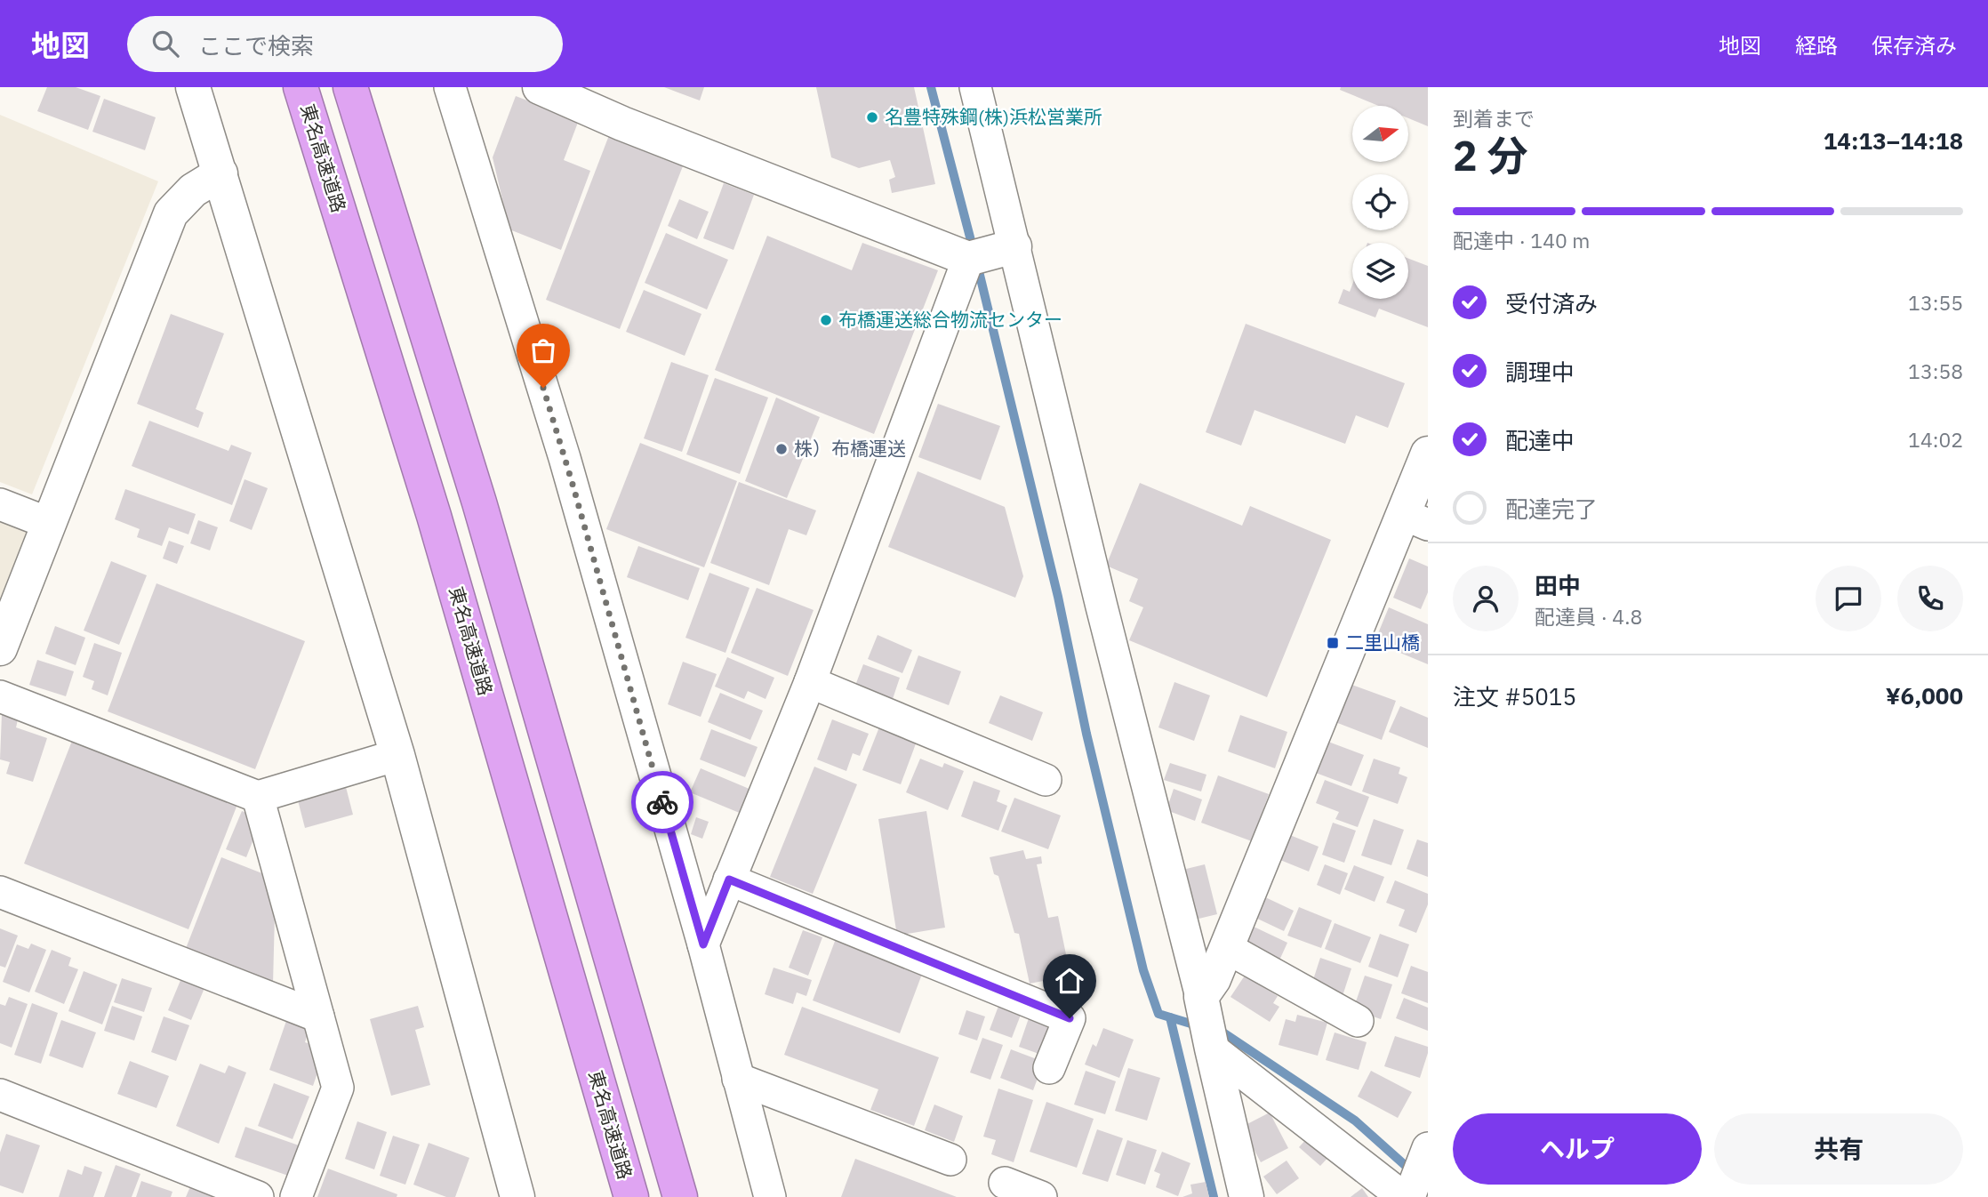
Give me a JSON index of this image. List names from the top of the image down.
{
  "streets": {
    "highway": ["東名高速道路"]
  },
  "places": {
    "other": ["名豊特殊鋼(株)浜松営業所", "布橋運送総合物流センター", "株）布橋運送"],
    "transit": ["二里山橋"]
  },
  "north": "right",
  "page": {
    "header": "地図",
    "search": "ここで検索",
    "nav": ["地図", "経路", "保存済み"],
    "heading": ["2 分", "到着まで", "14:13–14:18"],
    "panel": [
      "田中",
      "配達員 · 4.8",
      "注文 #5015",
      "¥6,000"
    ],
    "bar": "配達中 · 140 m",
    "list": [
      ["受付済み", "13:55"],
      ["調理中", "13:58"],
      ["配達中", "14:02"],
      "配達完了"
    ],
    "buttons": ["ヘルプ", "共有"]
  }
}
